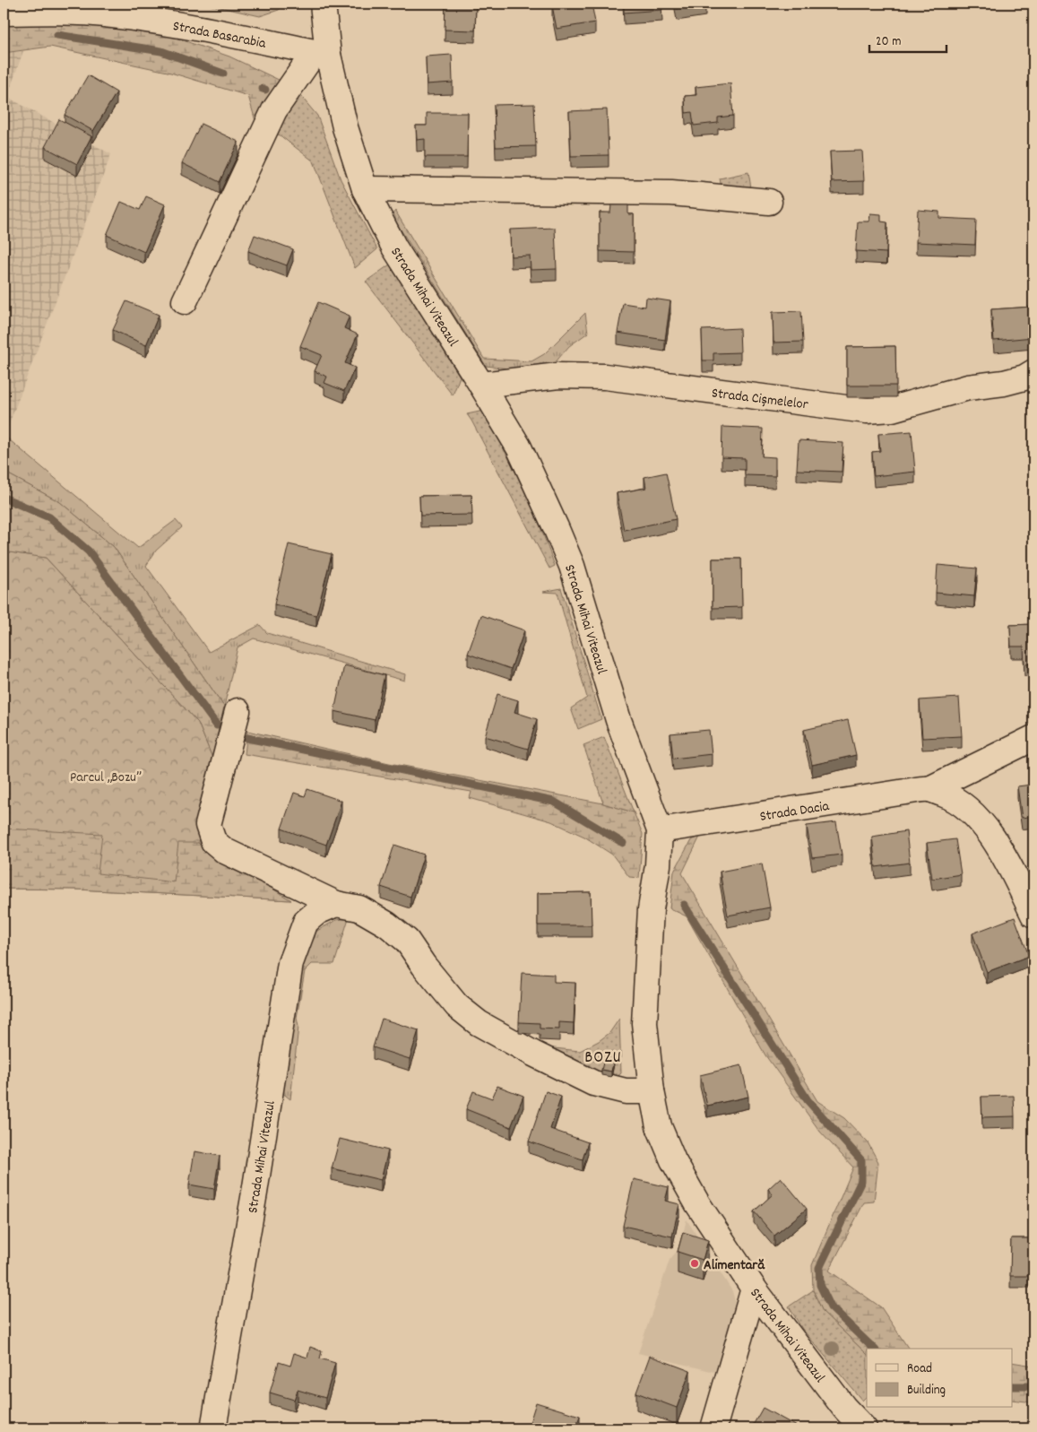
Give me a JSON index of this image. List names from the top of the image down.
{
  "streets": {
    "street": [
      "Strada Basarabia",
      "Strada Mihai Viteazul",
      "Strada Cișmelelor",
      "Strada Dacia"
    ]
  },
  "crossings": [
    ["Strada Basarabia", "Strada Mihai Viteazul"],
    ["Strada Mihai Viteazul", "Strada Cișmelelor"],
    ["Strada Mihai Viteazul", "Strada Dacia"]
  ],
  "districts": ["BOZU"],
  "parks": ["Parcul „Bozu”"],
  "places": ["Alimentară"],
  "legend": ["Road", "Building"],
  "scale_bar": "20 m"
}
